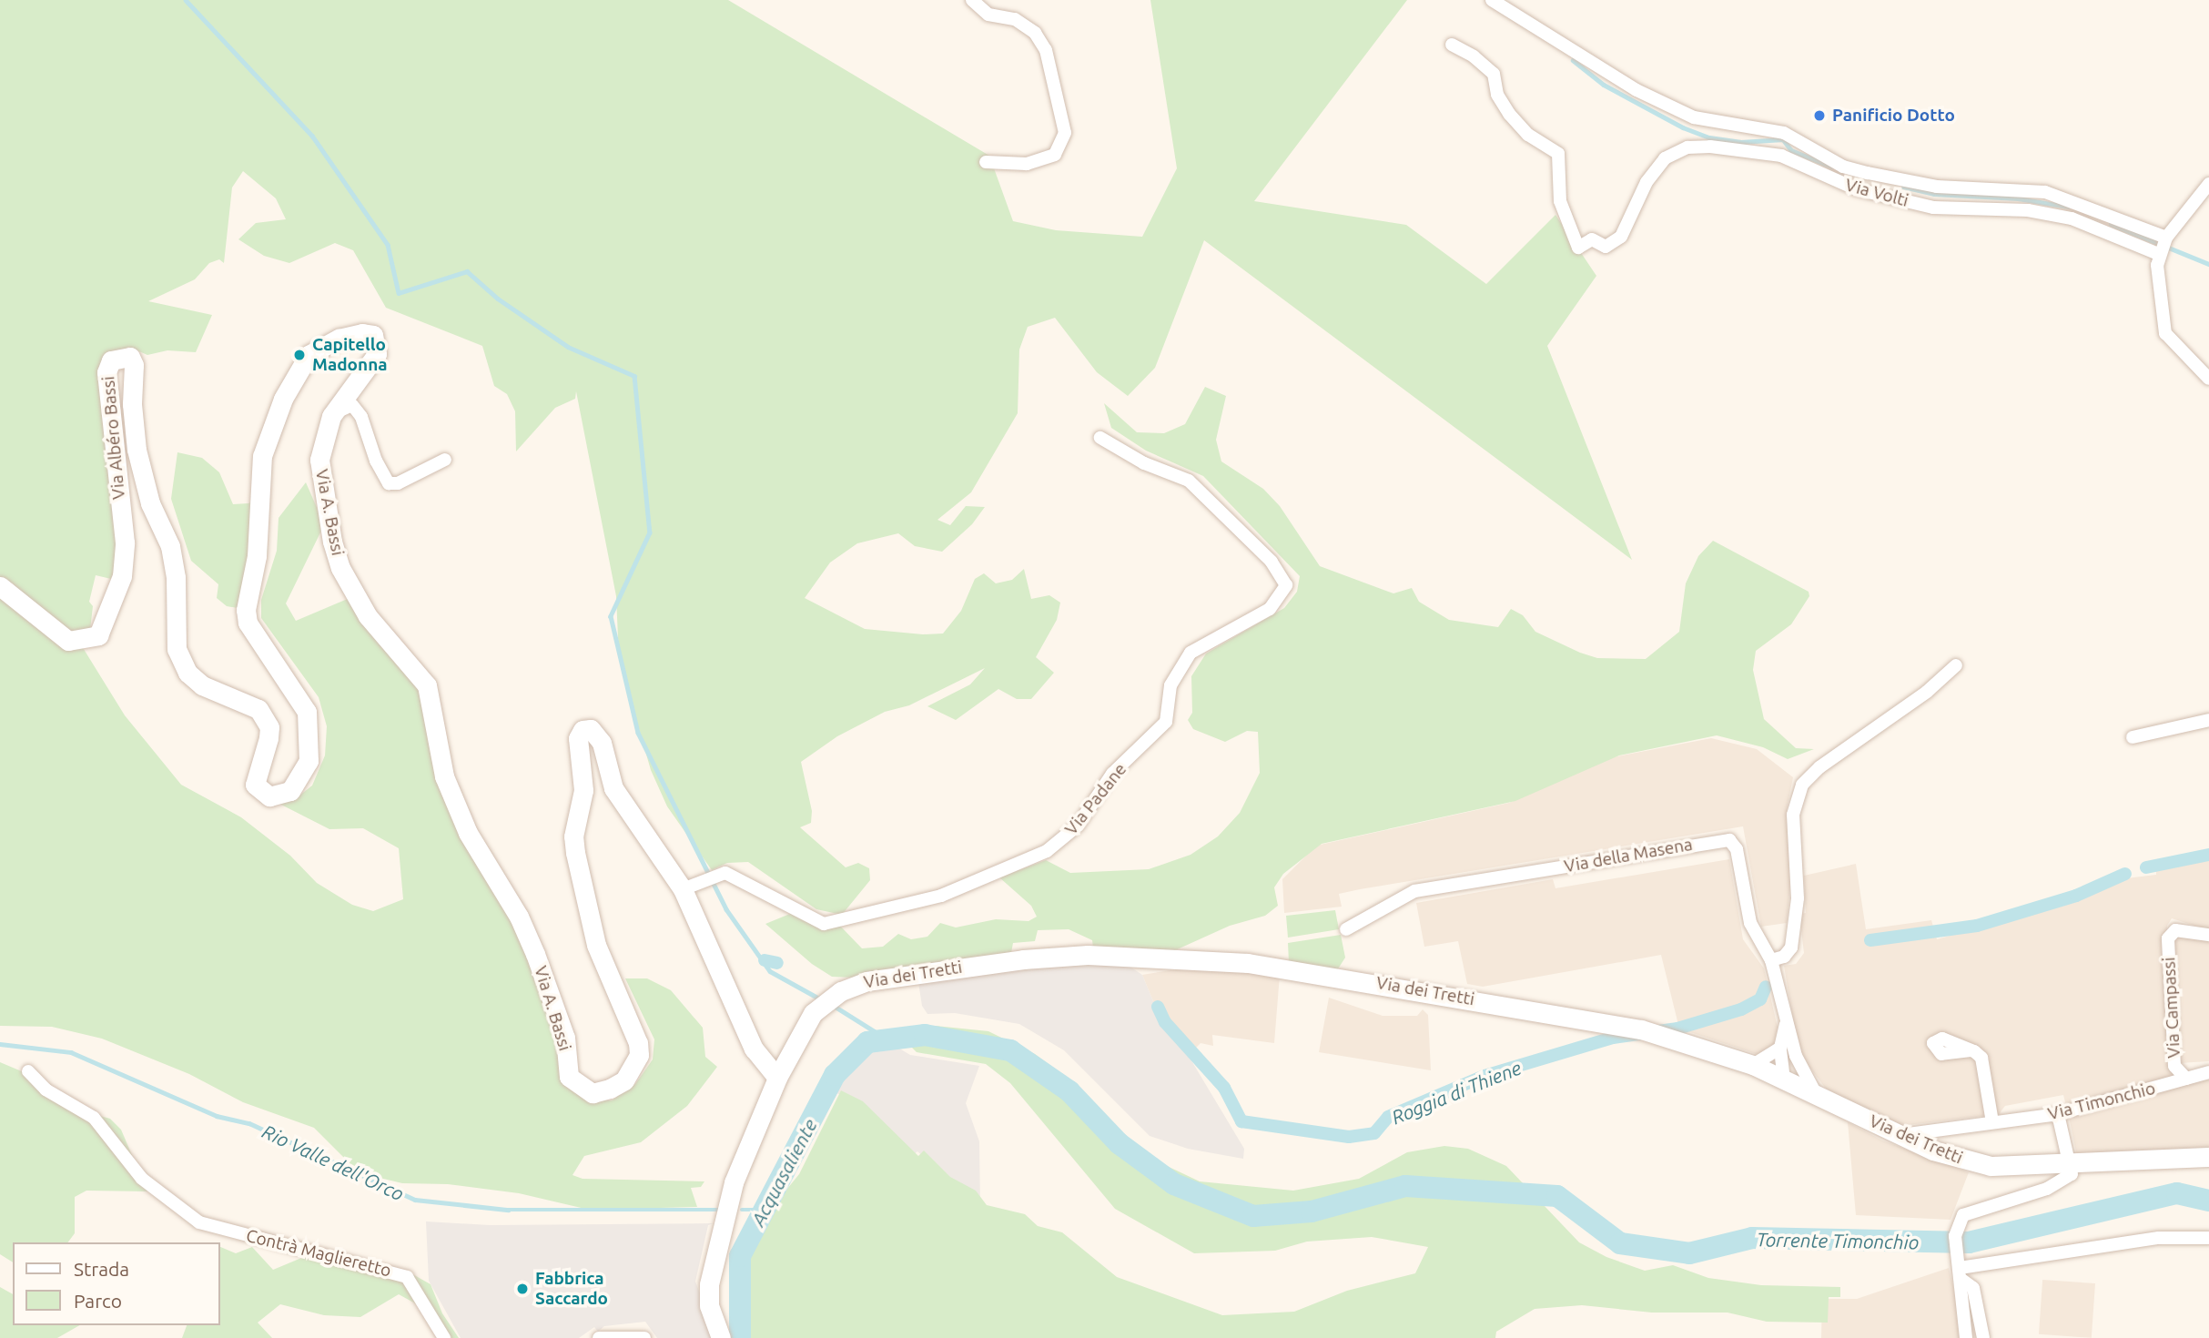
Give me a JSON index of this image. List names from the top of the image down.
{
  "streets": {
    "street": [
      "Via Volti",
      "Via Albéro Bassi",
      "Via A. Bassi",
      "Via Padane",
      "Via della Masena",
      "Via dei Tretti",
      "Via Campassi",
      "Via Timonchio",
      "Contrà Maglieretto"
    ]
  },
  "crossings": [
    ["Via Albéro Bassi", "Via A. Bassi"],
    ["Via A. Bassi", "Via Padane"],
    ["Via A. Bassi", "Via dei Tretti"],
    ["Via della Masena", "Via dei Tretti"],
    ["Via dei Tretti", "Via Timonchio"],
    ["Via Campassi", "Via Timonchio"]
  ],
  "water": [
    "Roggia di Thiene",
    "Rio Valle dell'Orco",
    "Acquasaliente",
    "Torrente Timonchio"
  ],
  "places": ["Panificio Dotto", "Capitello Madonna", "Fabbrica Saccardo"],
  "legend": ["Strada", "Parco"]
}
